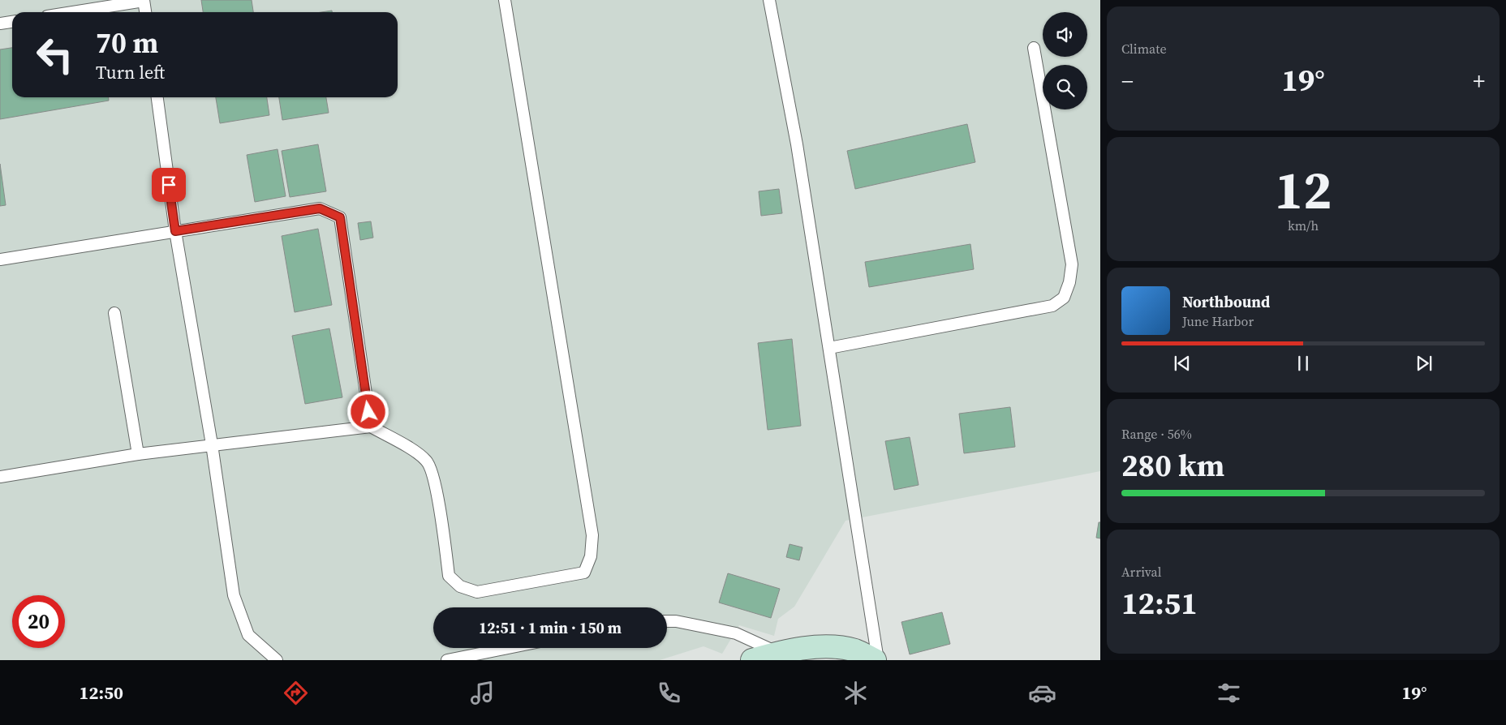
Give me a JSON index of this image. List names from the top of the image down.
{
  "page": {
    "tile": [
      "Climate",
      ["12", "km/h"],
      ["Range · 56%", "280 km"],
      ["Arrival", "12:51"]
    ],
    "turn": ["70 m", "Turn left"],
    "heat": ["−", "19°", "+"],
    "song": ["Northbound", "June Harbor"],
    "limit": "20",
    "trip": "12:51 · 1 min · 150 m",
    "tabs": ["12:50", "19°"]
  }
}
